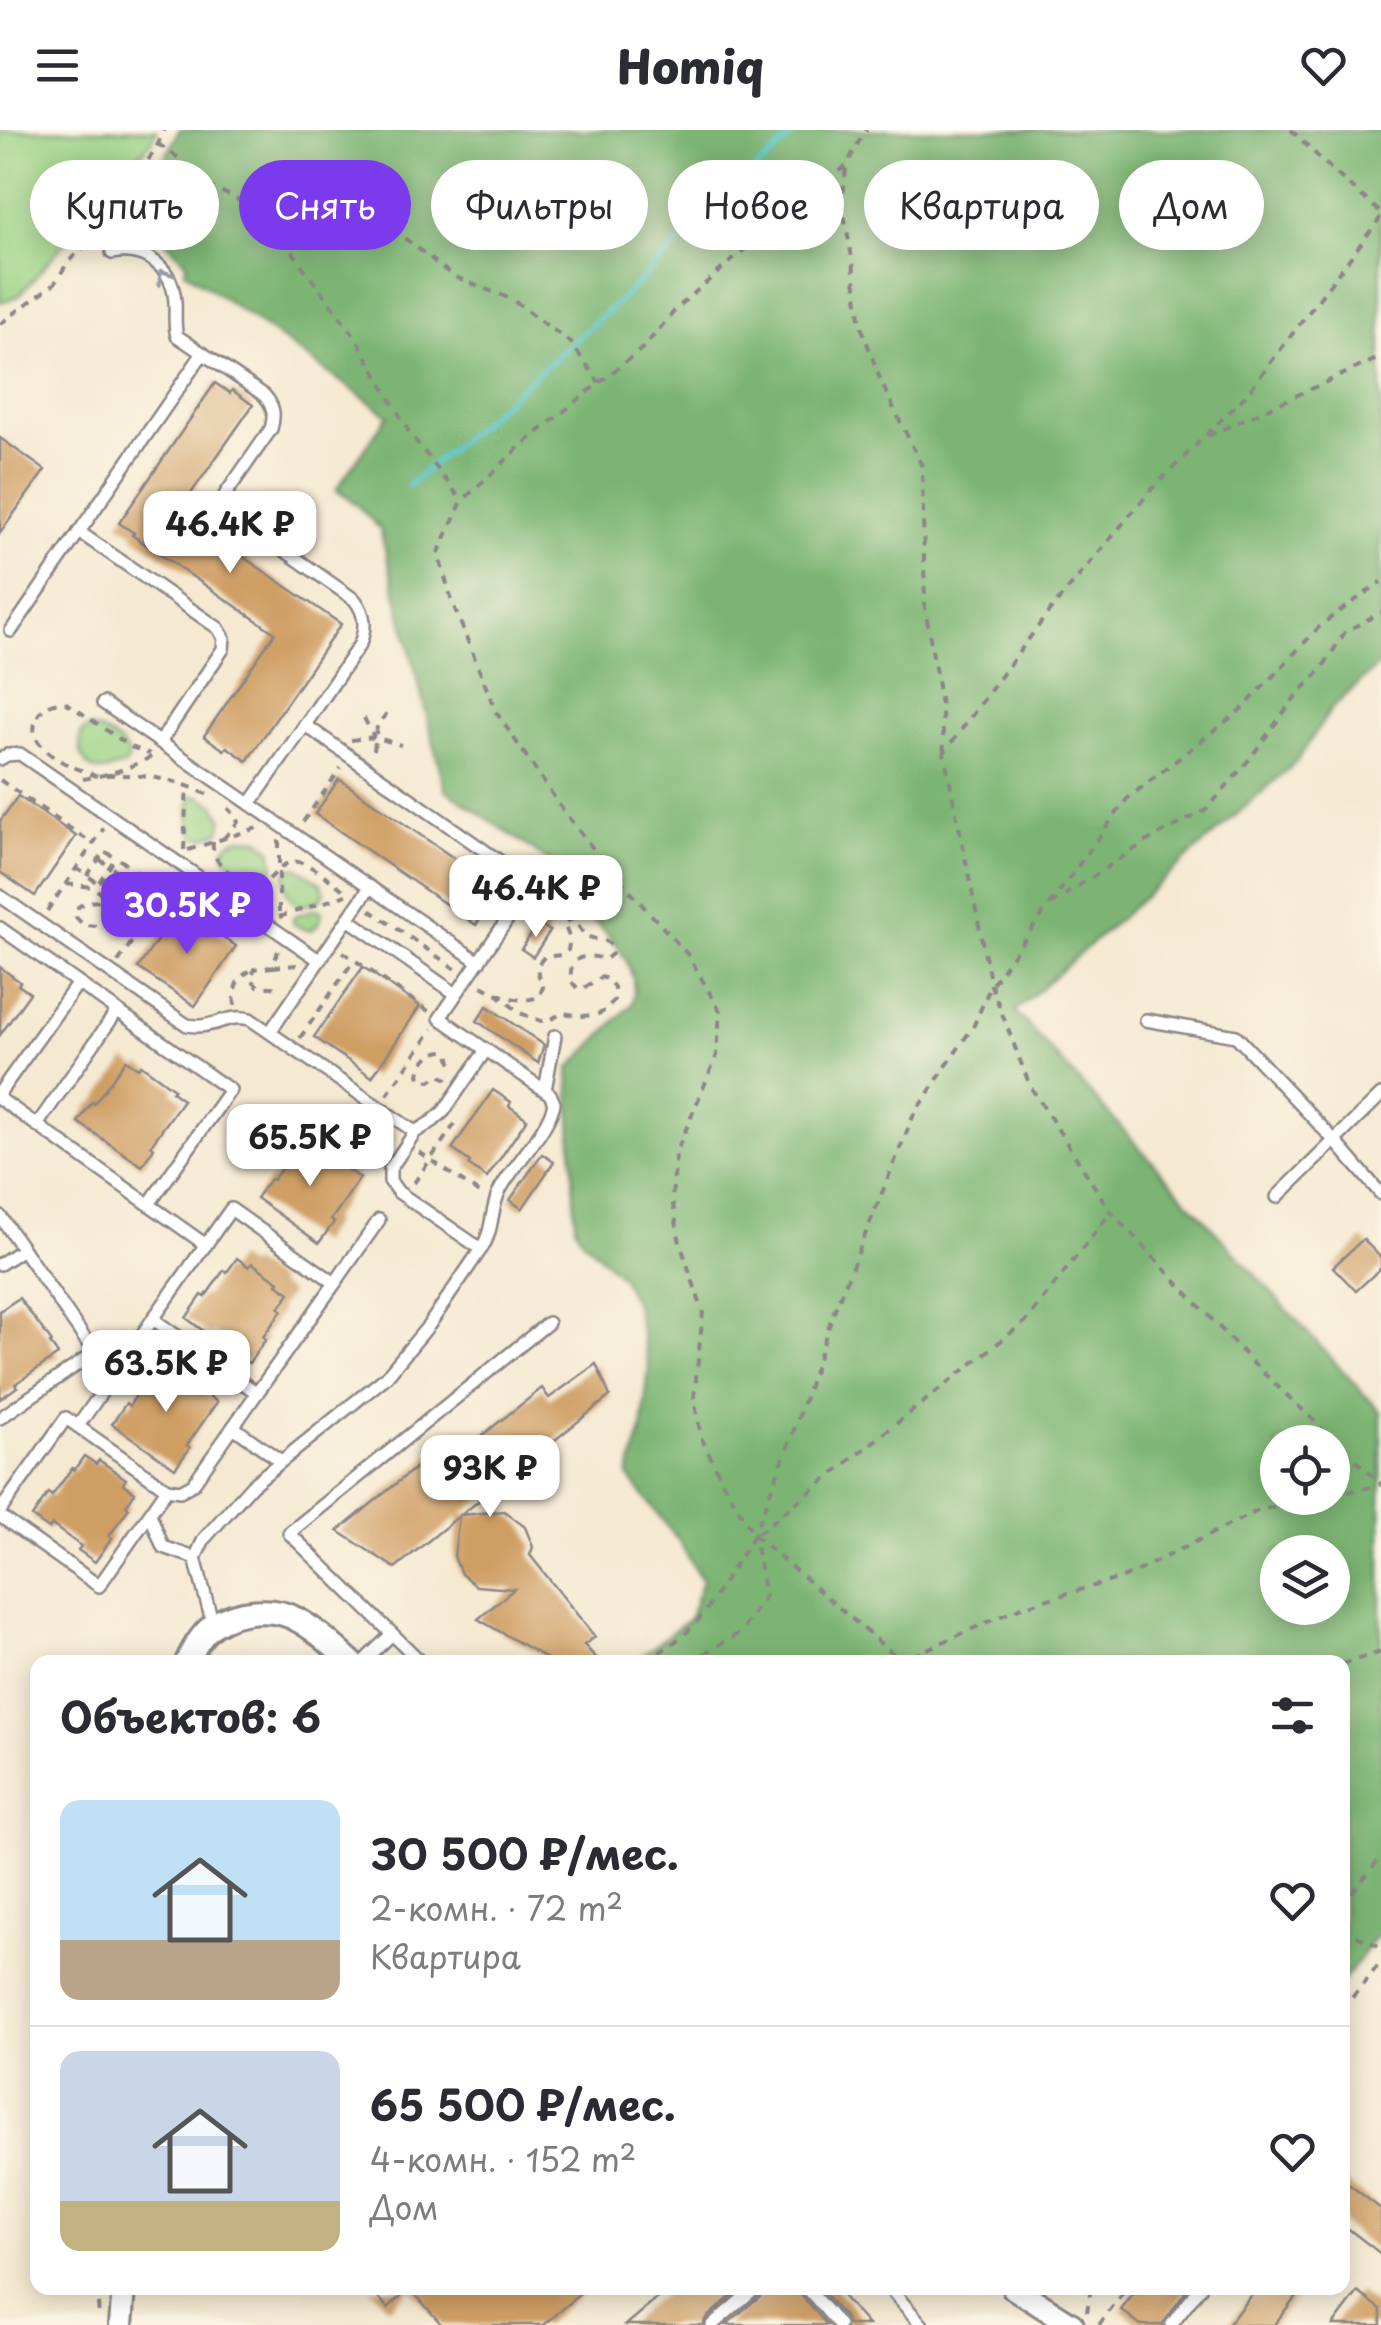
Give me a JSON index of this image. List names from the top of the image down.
{
  "page": {
    "header": "Homiq",
    "chip": [
      "Купить",
      "Снять",
      "Фильтры",
      "Новое",
      "Квартира",
      "Дом"
    ],
    "price": [
      "46.4K ₽",
      "46.4K ₽",
      "30.5K ₽",
      "65.5K ₽",
      "63.5K ₽",
      "93K ₽"
    ],
    "heading": "Объектов: 6",
    "list": [
      {
        "name": "30 500 ₽/мес.",
        "note": "2-комн. · 72 m² · Квартира"
      },
      {
        "name": "65 500 ₽/мес.",
        "note": "4-комн. · 152 m² · Дом"
      }
    ]
  }
}
